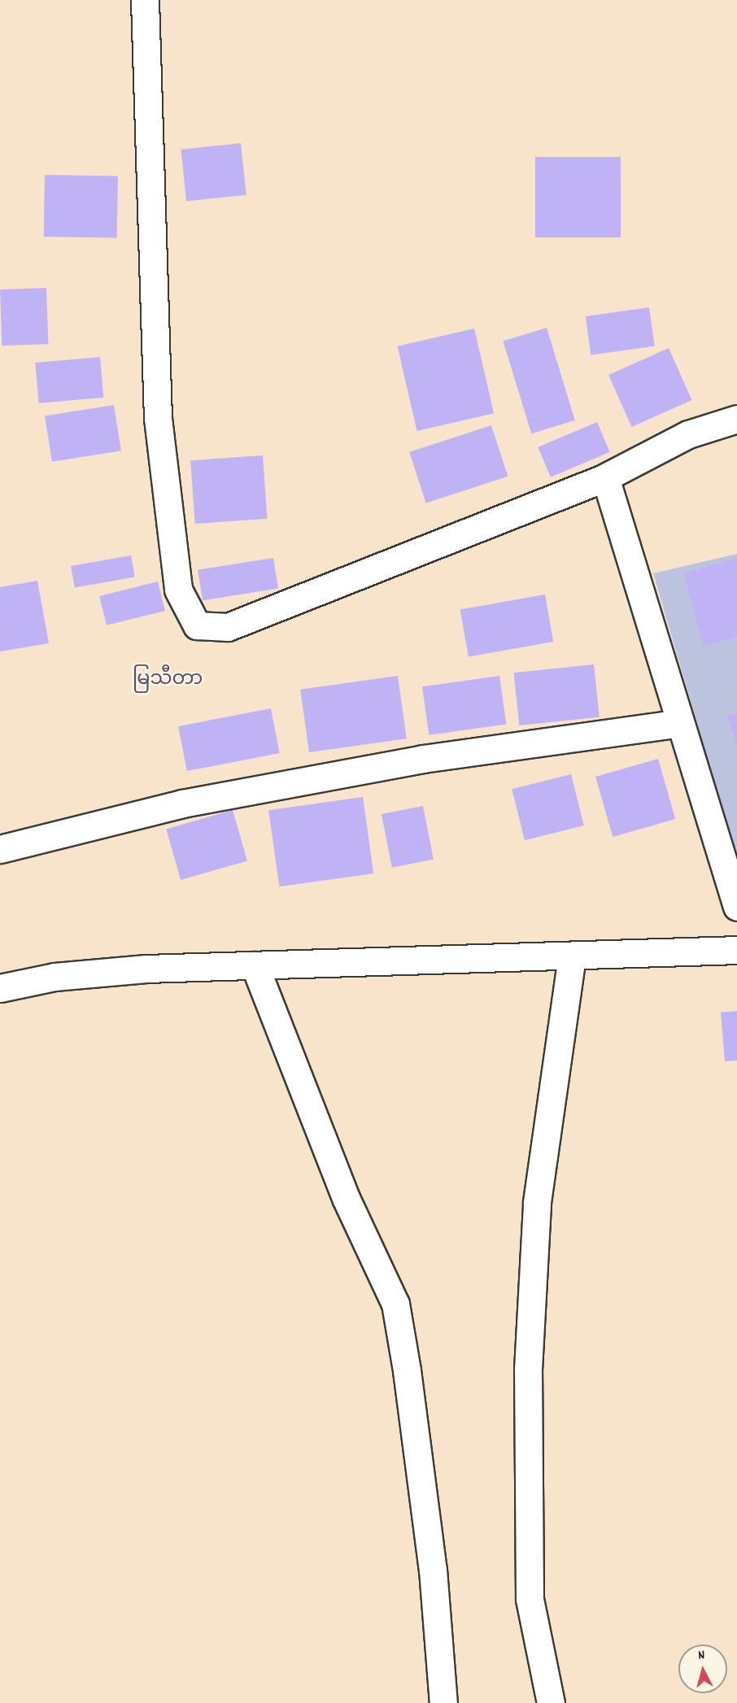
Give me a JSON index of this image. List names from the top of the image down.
{
  "districts": ["မြသီတာ"],
  "north": "top"
}
